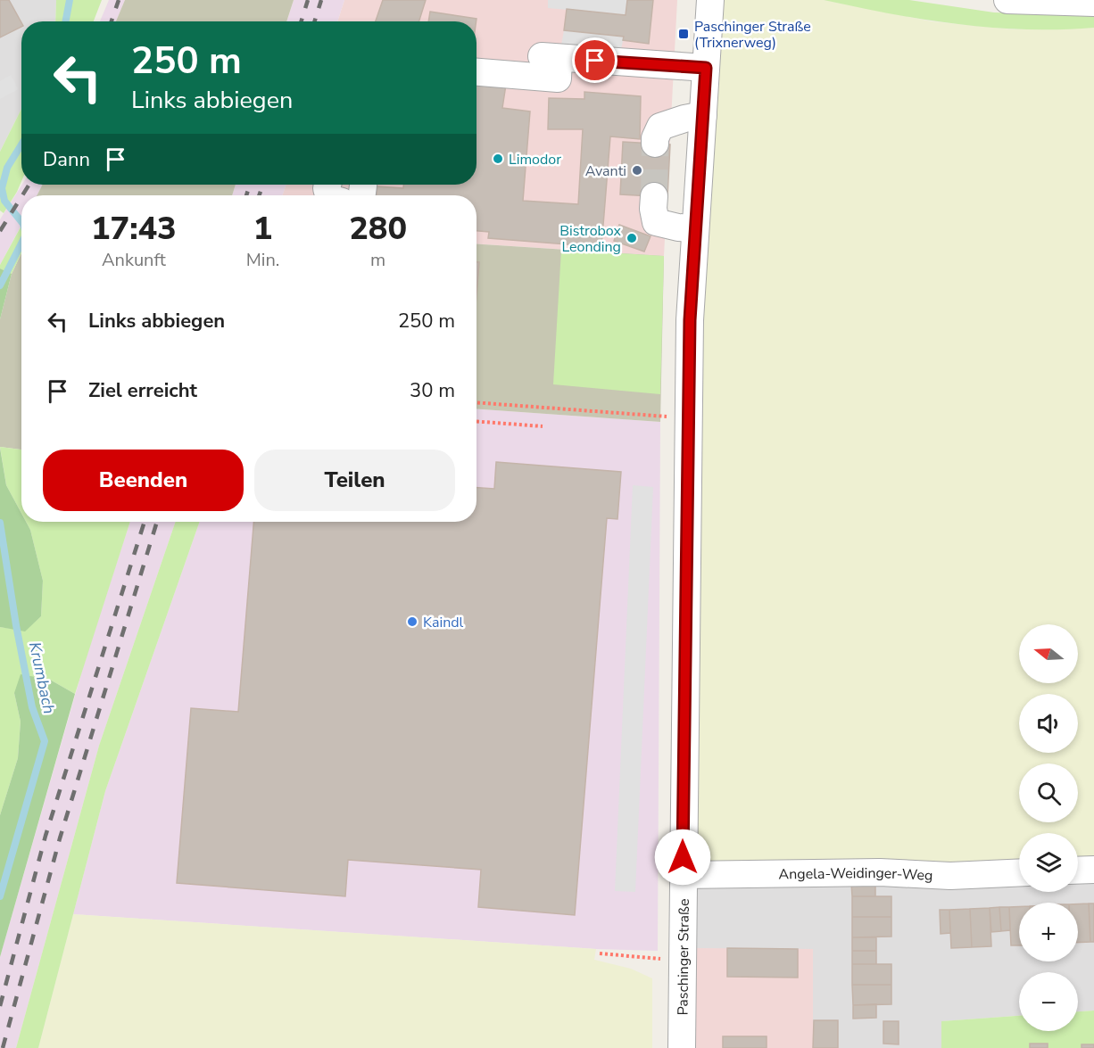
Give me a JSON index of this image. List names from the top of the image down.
{
  "streets": {
    "street": ["Angela-Weidinger-Weg", "Paschinger Straße"]
  },
  "crossings": [
    ["Angela-Weidinger-Weg", "Paschinger Straße"]
  ],
  "water": ["Krumbach"],
  "places": {
    "transit": ["Paschinger Straße (Trixnerweg)"],
    "other": [
      "Limodor",
      "Avanti",
      "Bistrobox Leonding",
      "Kaindl"
    ]
  },
  "north": "left",
  "page": {
    "turn": ["250 m", "Links abbiegen"],
    "then": "Dann",
    "eta": [
      "17:43",
      "Ankunft",
      "1",
      "Min.",
      "280",
      "m"
    ],
    "list": [
      {
        "name": "Links abbiegen",
        "value": "250 m"
      },
      {
        "name": "Ziel erreicht",
        "value": "30 m"
      }
    ],
    "buttons": ["Beenden", "Teilen"],
    "map_buttons": ["+", "−"]
  }
}
